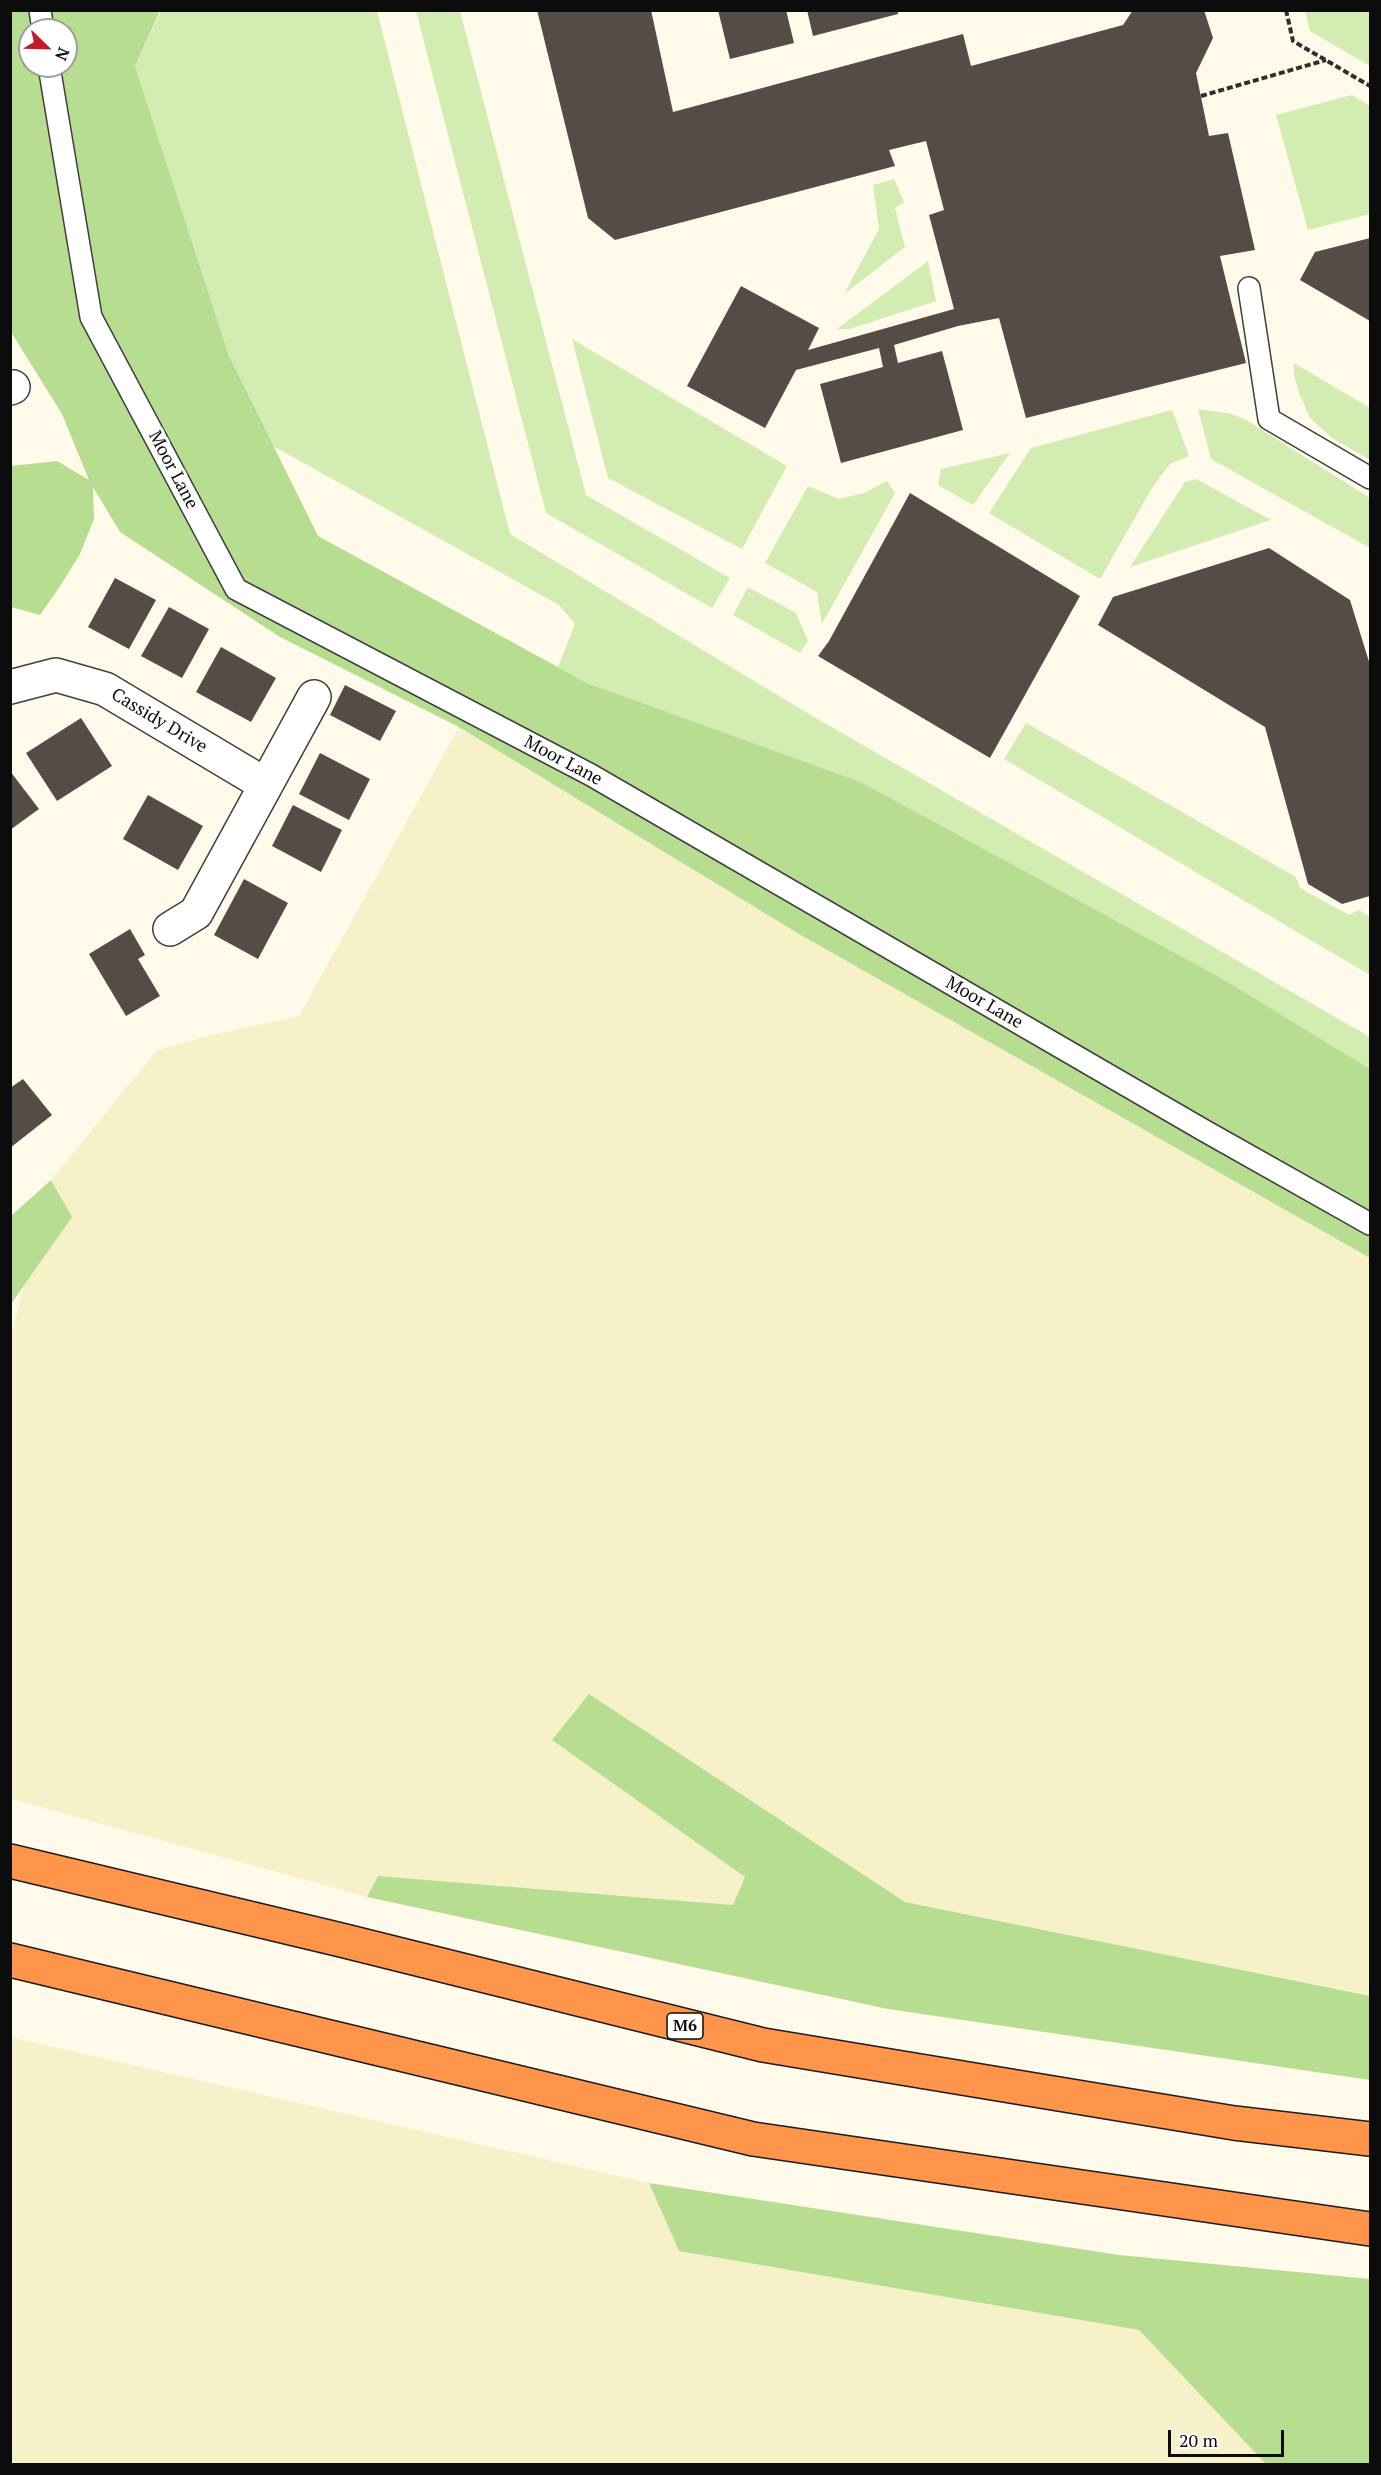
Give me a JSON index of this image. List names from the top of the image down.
{
  "streets": {
    "highway": ["M6"],
    "street": ["Cassidy Drive"],
    "lane": ["Moor Lane"]
  },
  "scale_bar": "20 m",
  "north": "bottom right"
}
